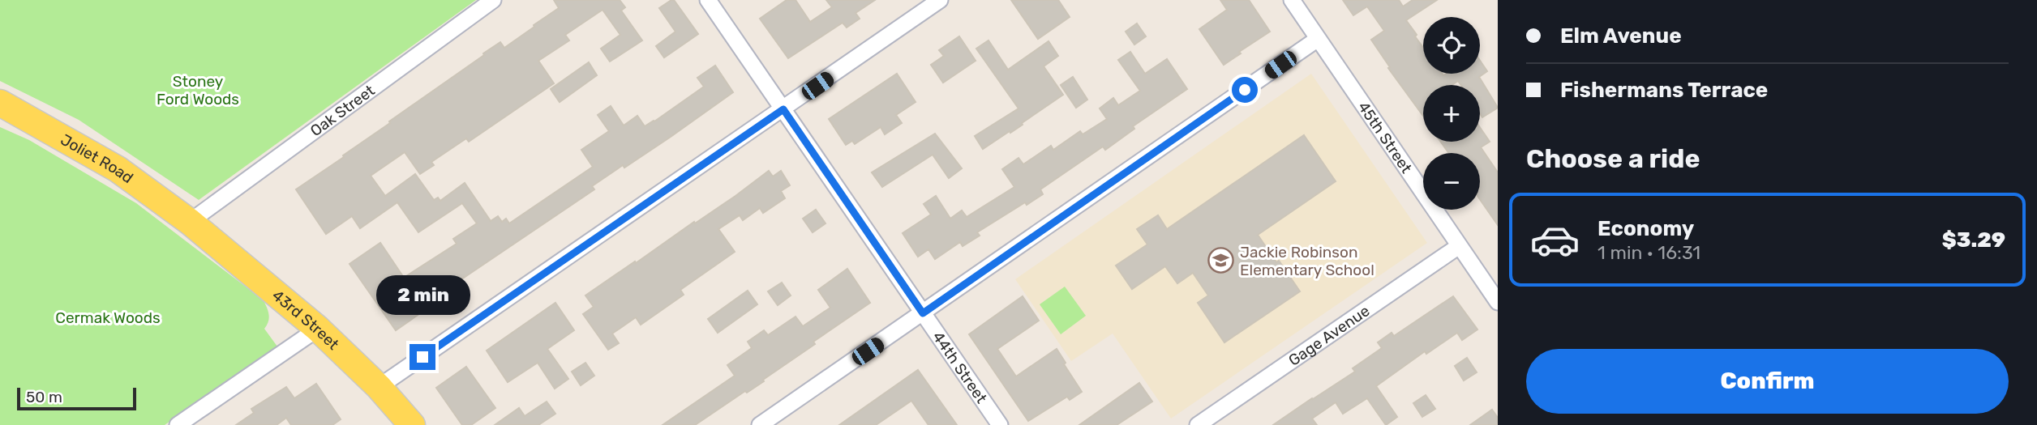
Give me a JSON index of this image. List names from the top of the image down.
{
  "streets": {
    "main road": ["Joliet Road", "43rd Street"],
    "street": [
      "Oak Street",
      "45th Street",
      "Gage Avenue",
      "44th Street"
    ]
  },
  "crossings": [
    ["Oak Street", "Joliet Road"],
    ["Oak Street", "43rd Street"],
    ["45th Street", "Gage Avenue"],
    ["Joliet Road", "43rd Street"]
  ],
  "parks": ["Stoney Ford Woods", "Cermak Woods"],
  "places": {
    "school or university": ["Jackie Robinson Elementary School"]
  },
  "scale_bar": "50 m",
  "page": {
    "banner": ["Elm Avenue", "Fishermans Terrace"],
    "map_buttons": ["+", "−"],
    "heading": "Choose a ride",
    "list": [
      {
        "name": "Economy",
        "note": "1 min · 16:31",
        "value": "$3.29"
      }
    ],
    "bubble": "2 min",
    "buttons": "Confirm",
    "scale": "50 m"
  }
}
